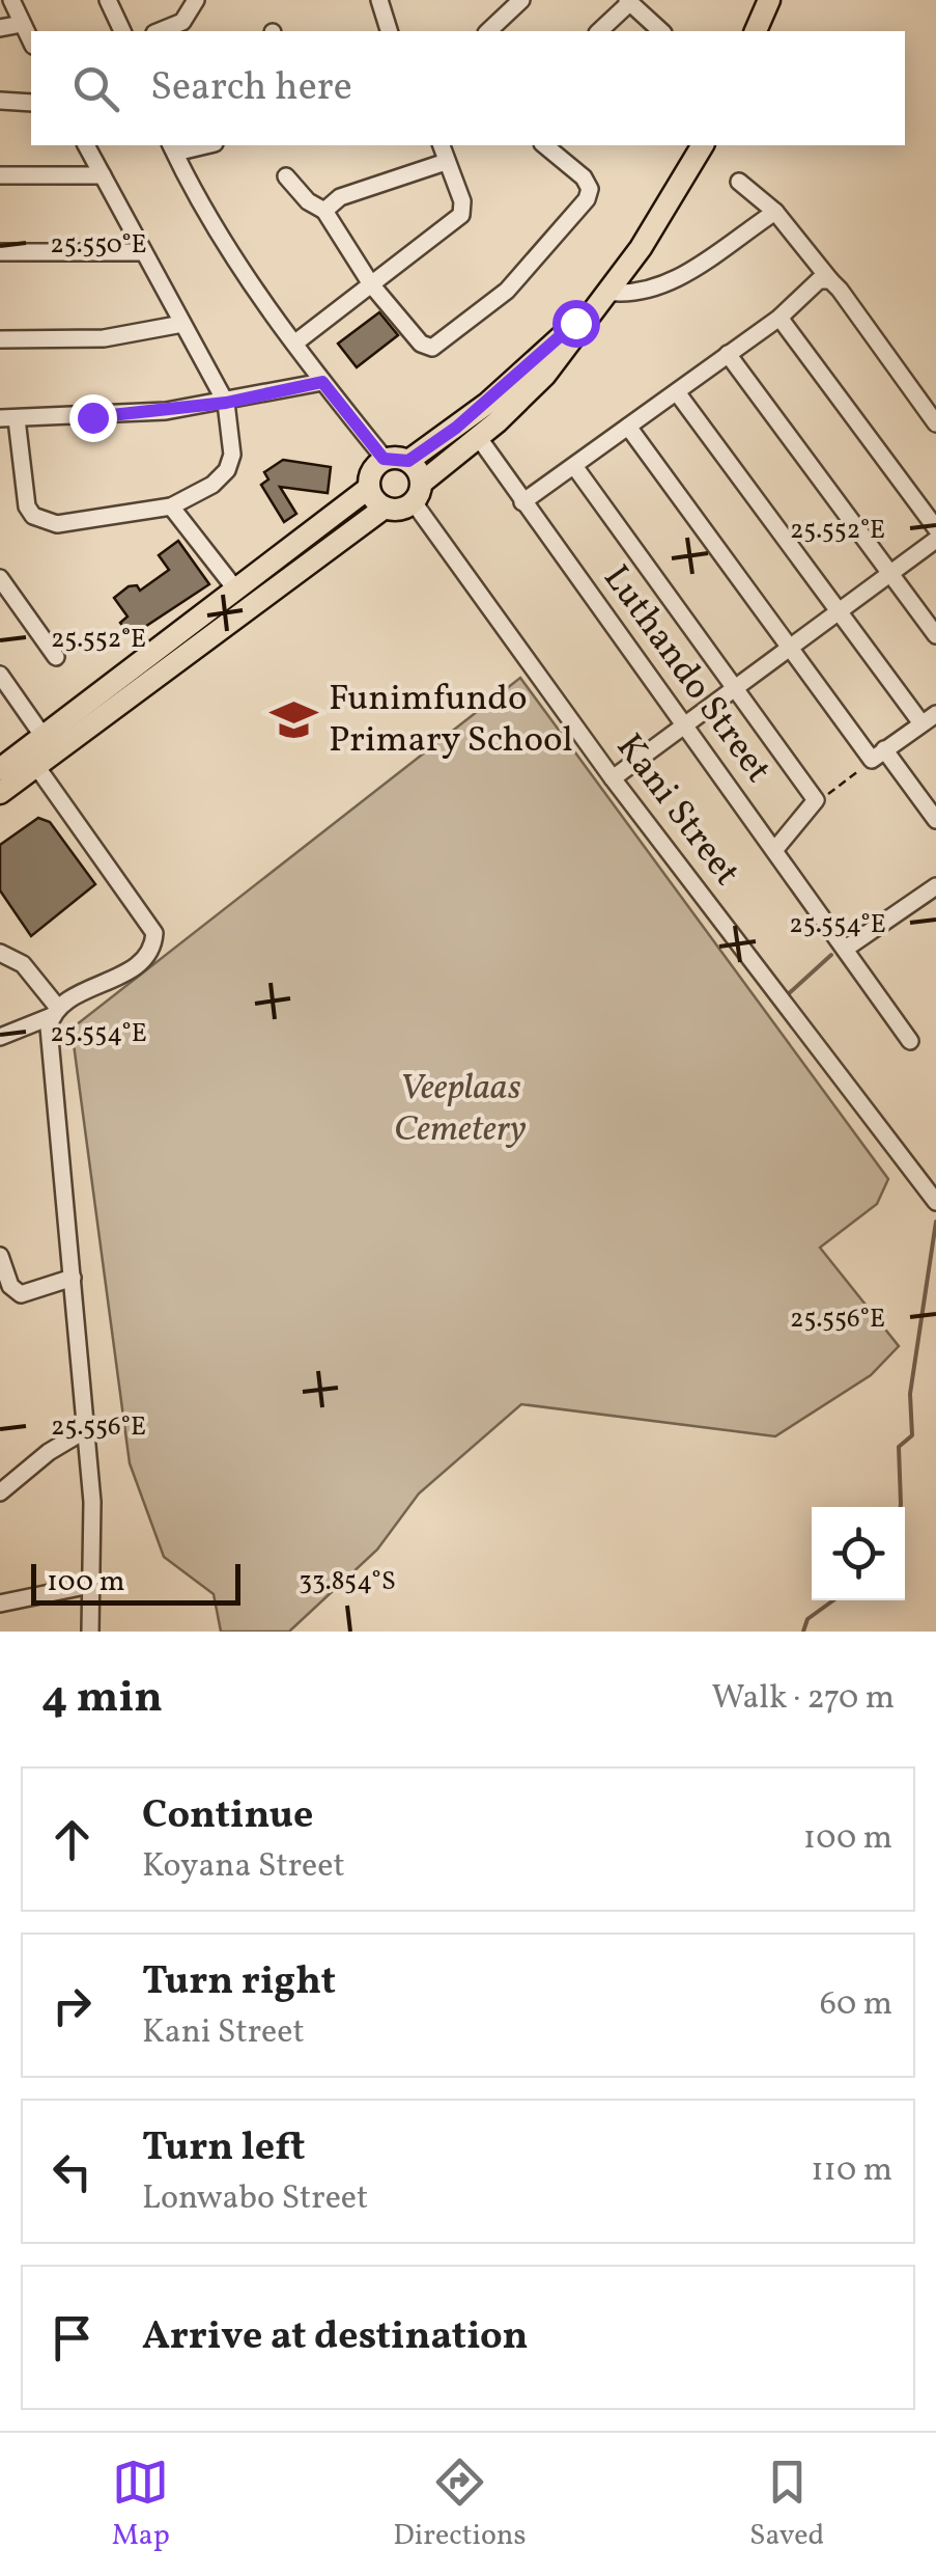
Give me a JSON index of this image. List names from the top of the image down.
{
  "streets": {
    "street": ["Luthando Street", "Kani Street"]
  },
  "parks": ["Veeplaas Cemetery"],
  "places": {
    "school or university": ["Funimfundo Primary School"]
  },
  "scale_bar": "100 m",
  "page": {
    "search": "Search here",
    "scale": "100 m",
    "heading": ["4 min", "Walk · 270 m"],
    "list": [
      ["Continue", "Koyana Street", "100 m"],
      ["Turn right", "Kani Street", "60 m"],
      ["Turn left", "Lonwabo Street", "110 m"],
      "Arrive at destination"
    ],
    "nav": ["Map", "Directions", "Saved"]
  },
  "coordinates": [
    "25.550°E",
    "25.552°E",
    "25.554°E",
    "25.556°E",
    "33.854°S"
  ]
}
